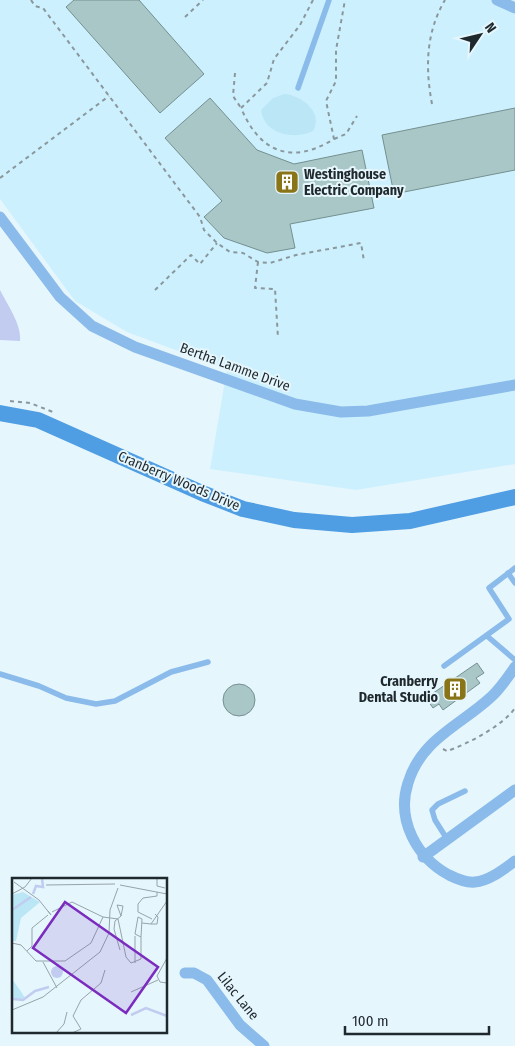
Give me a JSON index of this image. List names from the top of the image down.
{
  "streets": {
    "street": ["Bertha Lamme Drive", "Cranberry Woods Drive", "Lilac Lane"]
  },
  "places": {
    "building": ["Westinghouse Electric Company", "Cranberry Dental Studio"]
  },
  "scale_bar": "100 m",
  "north": "top right"
}
